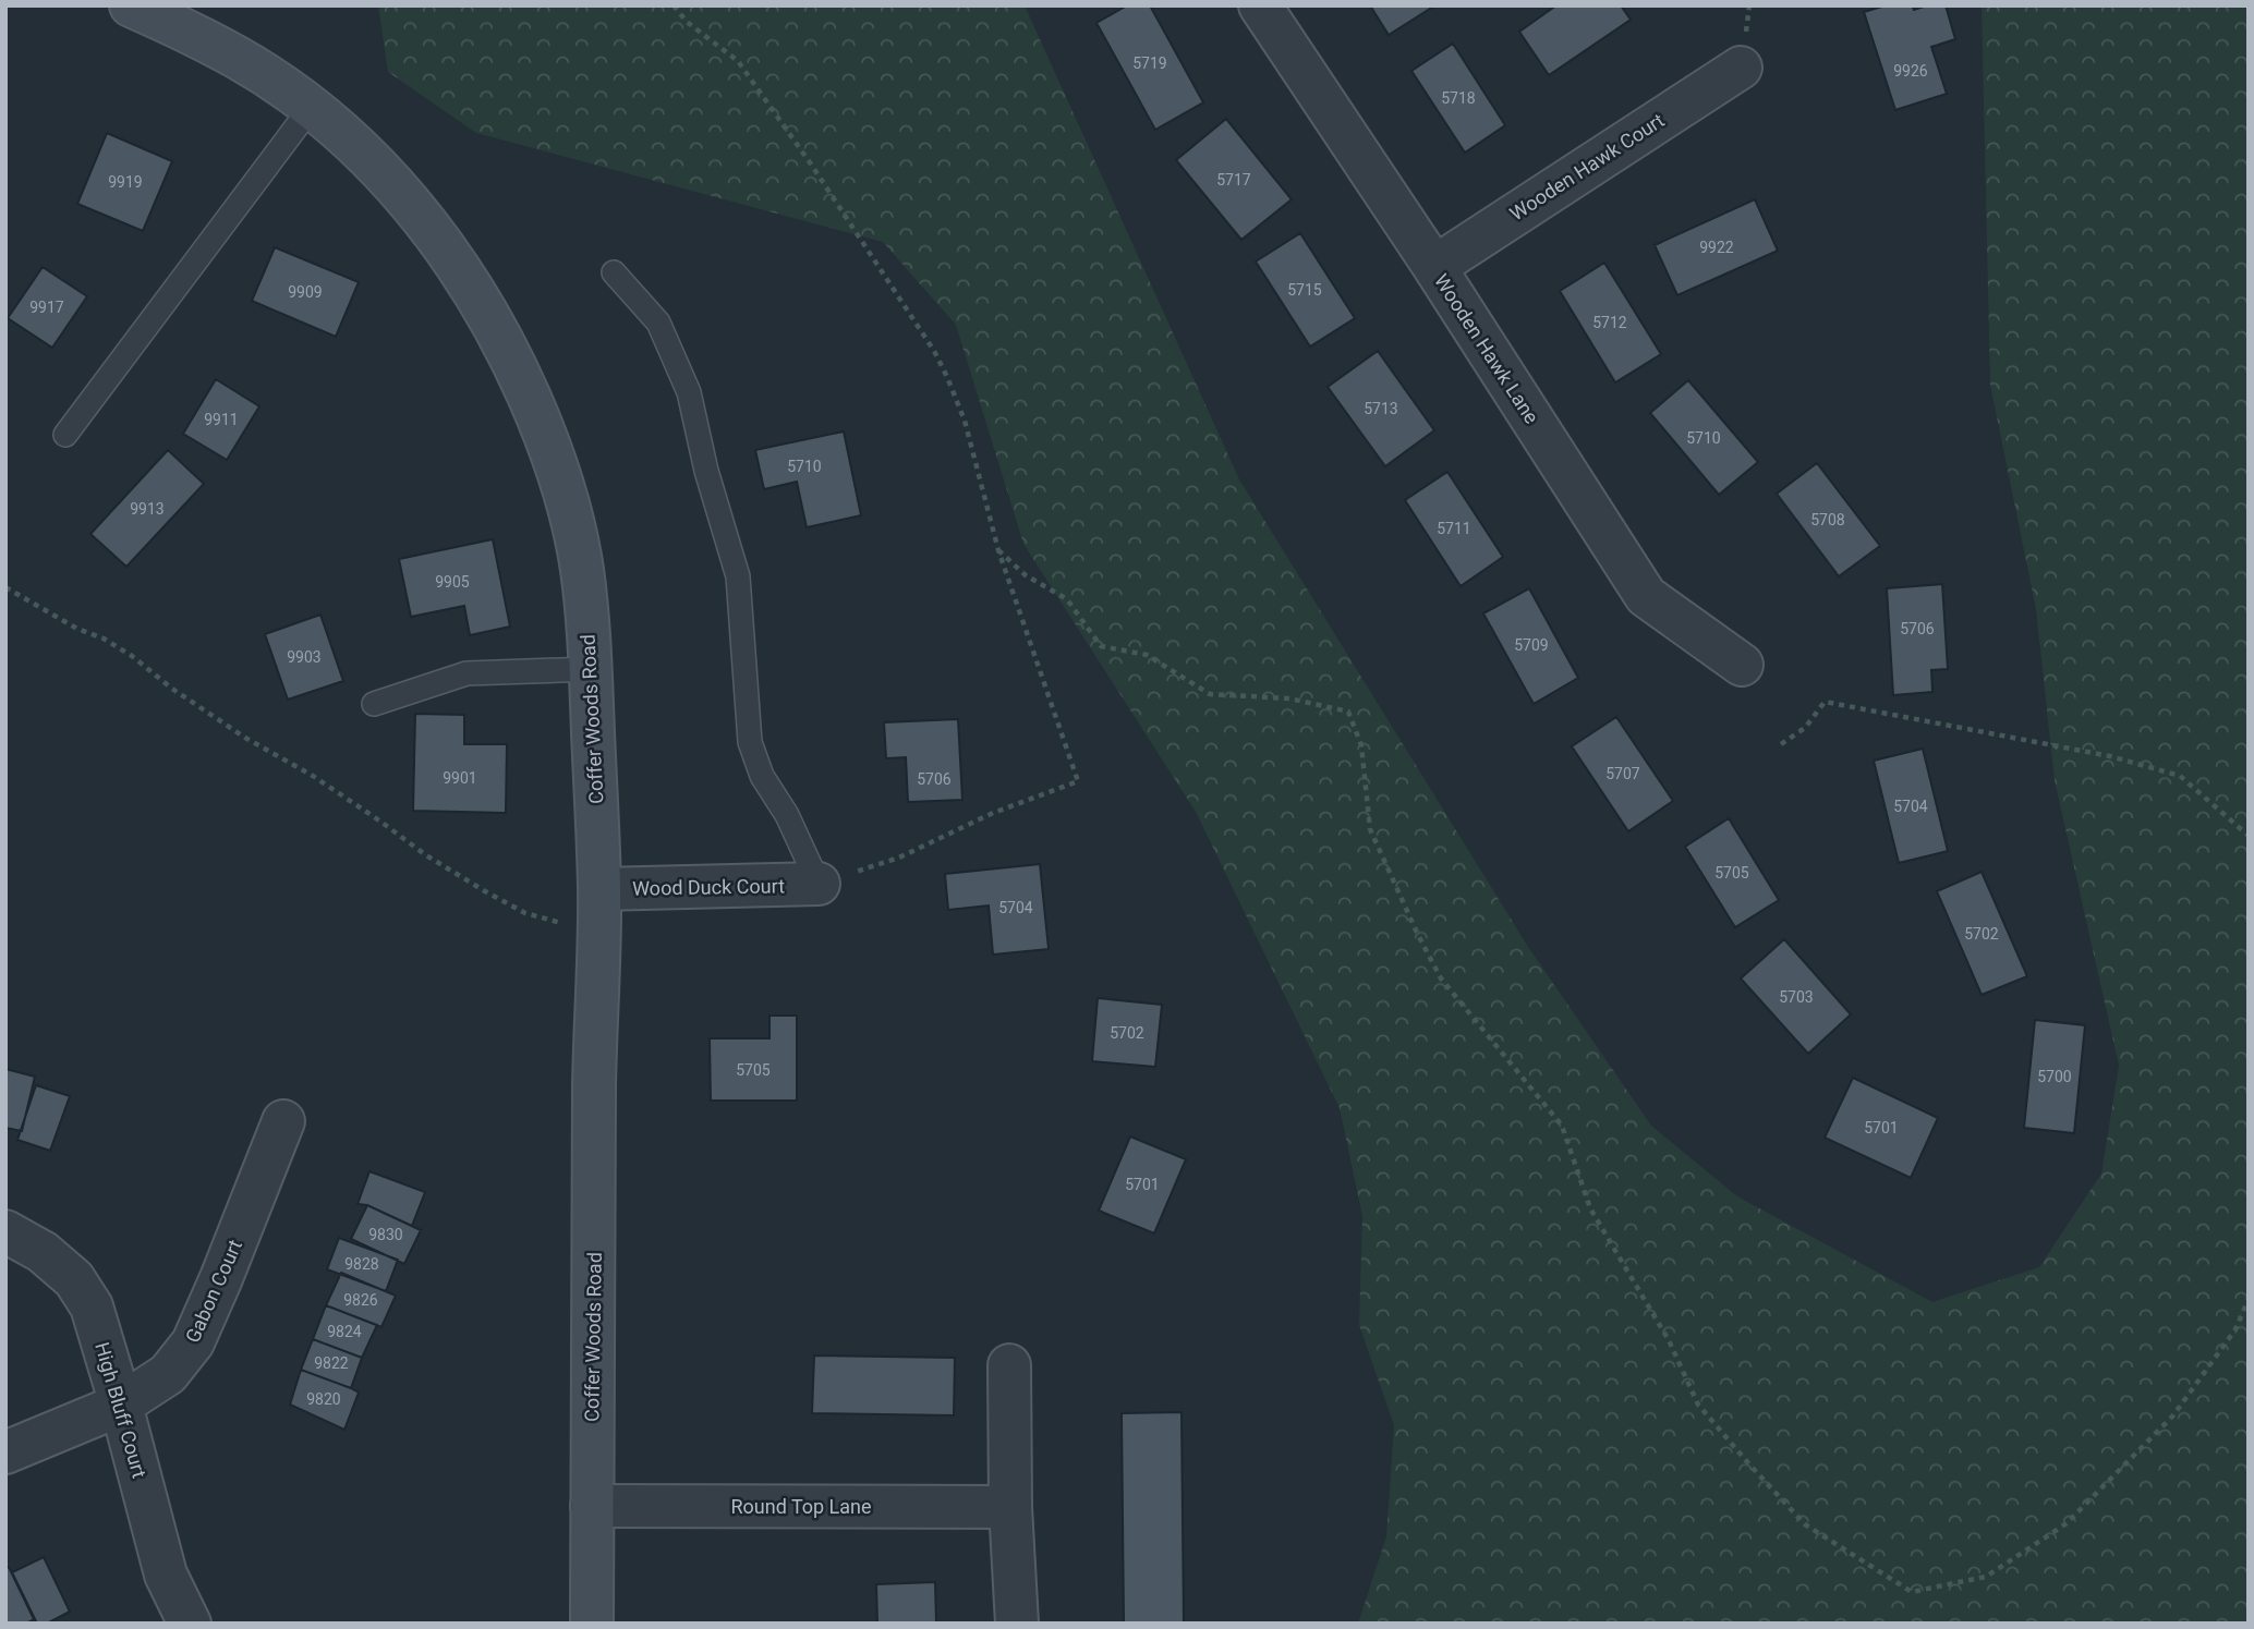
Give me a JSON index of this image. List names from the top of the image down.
{
  "streets": {
    "street": [
      "Wooden Hawk Court",
      "Wooden Hawk Lane",
      "Coffer Woods Road",
      "Wood Duck Court",
      "Gabon Court",
      "High Bluff Court",
      "Round Top Lane"
    ]
  },
  "crossings": [
    ["Wooden Hawk Court", "Wooden Hawk Lane"],
    ["Coffer Woods Road", "Wood Duck Court"],
    ["Coffer Woods Road", "Round Top Lane"],
    ["Gabon Court", "High Bluff Court"]
  ],
  "house_numbers": [
    "5719",
    "9926",
    "5718",
    "5717",
    "9919",
    "9922",
    "5715",
    "9909",
    "9917",
    "5712",
    "5713",
    "9911",
    "5710",
    "5710",
    "9913",
    "5708",
    "5711",
    "9905",
    "5706",
    "5709",
    "9903",
    "5707",
    "9901",
    "5706",
    "5704",
    "5705",
    "5704",
    "5702",
    "5703",
    "5702",
    "5705",
    "5700",
    "5701",
    "5701",
    "9830",
    "9828",
    "9826",
    "9824",
    "9822",
    "9820"
  ]
}
